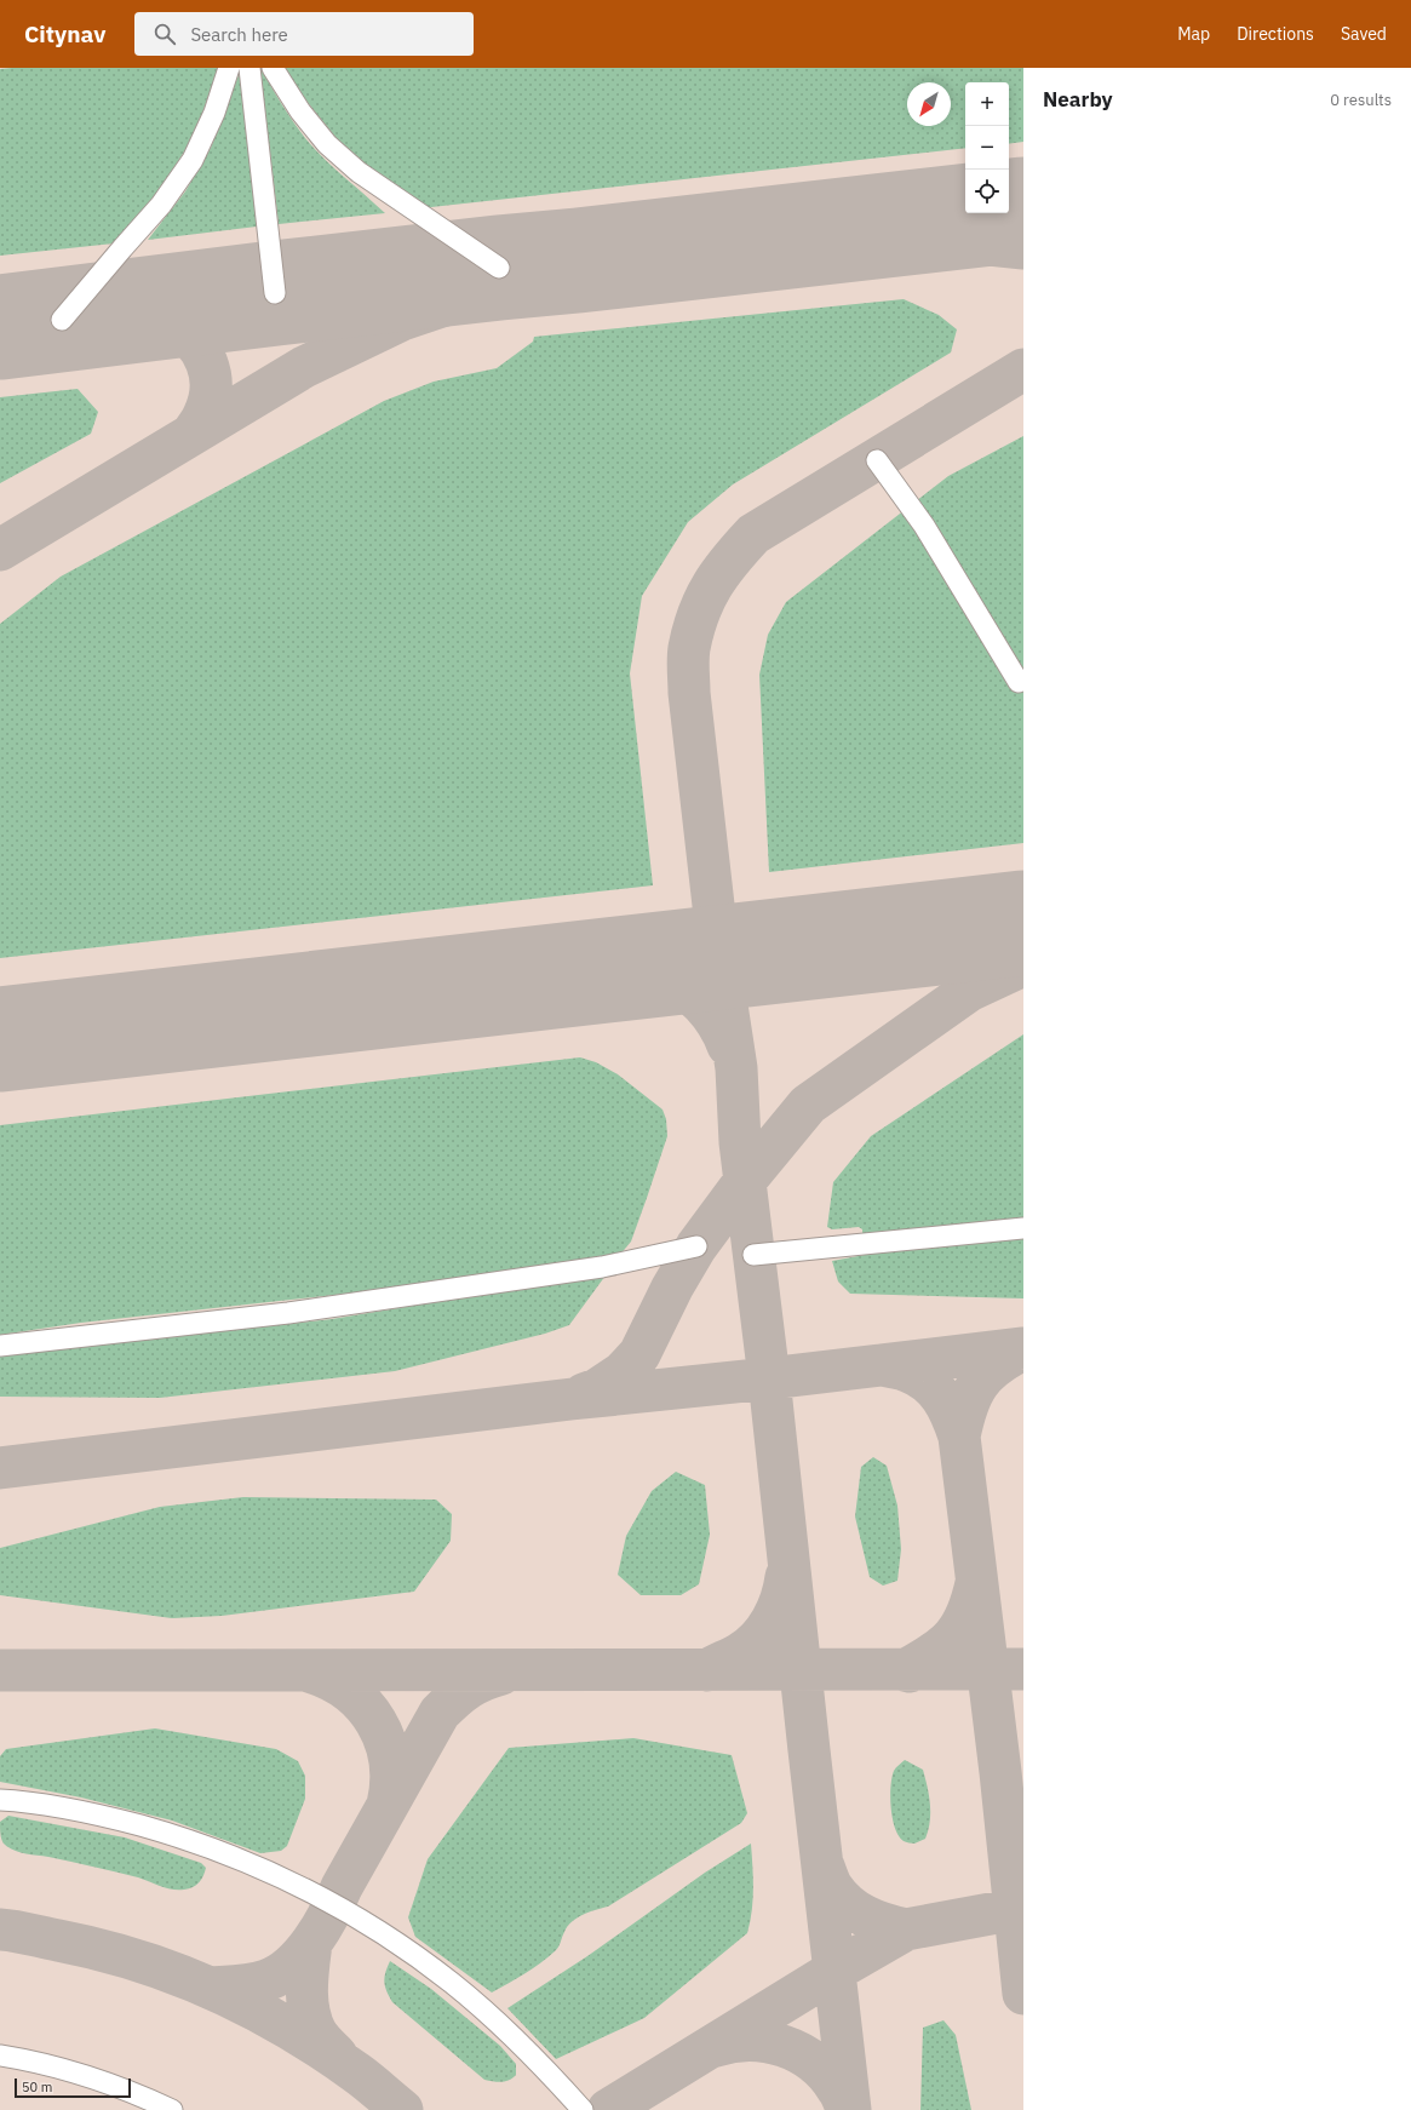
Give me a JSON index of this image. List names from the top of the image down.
{
  "scale_bar": "50 m",
  "north": "bottom left",
  "page": {
    "header": "Citynav",
    "search": "Search here",
    "nav": ["Map", "Directions", "Saved"],
    "heading": ["Nearby", "0 results"],
    "map_buttons": ["+", "−"],
    "scale": "50 m"
  }
}
